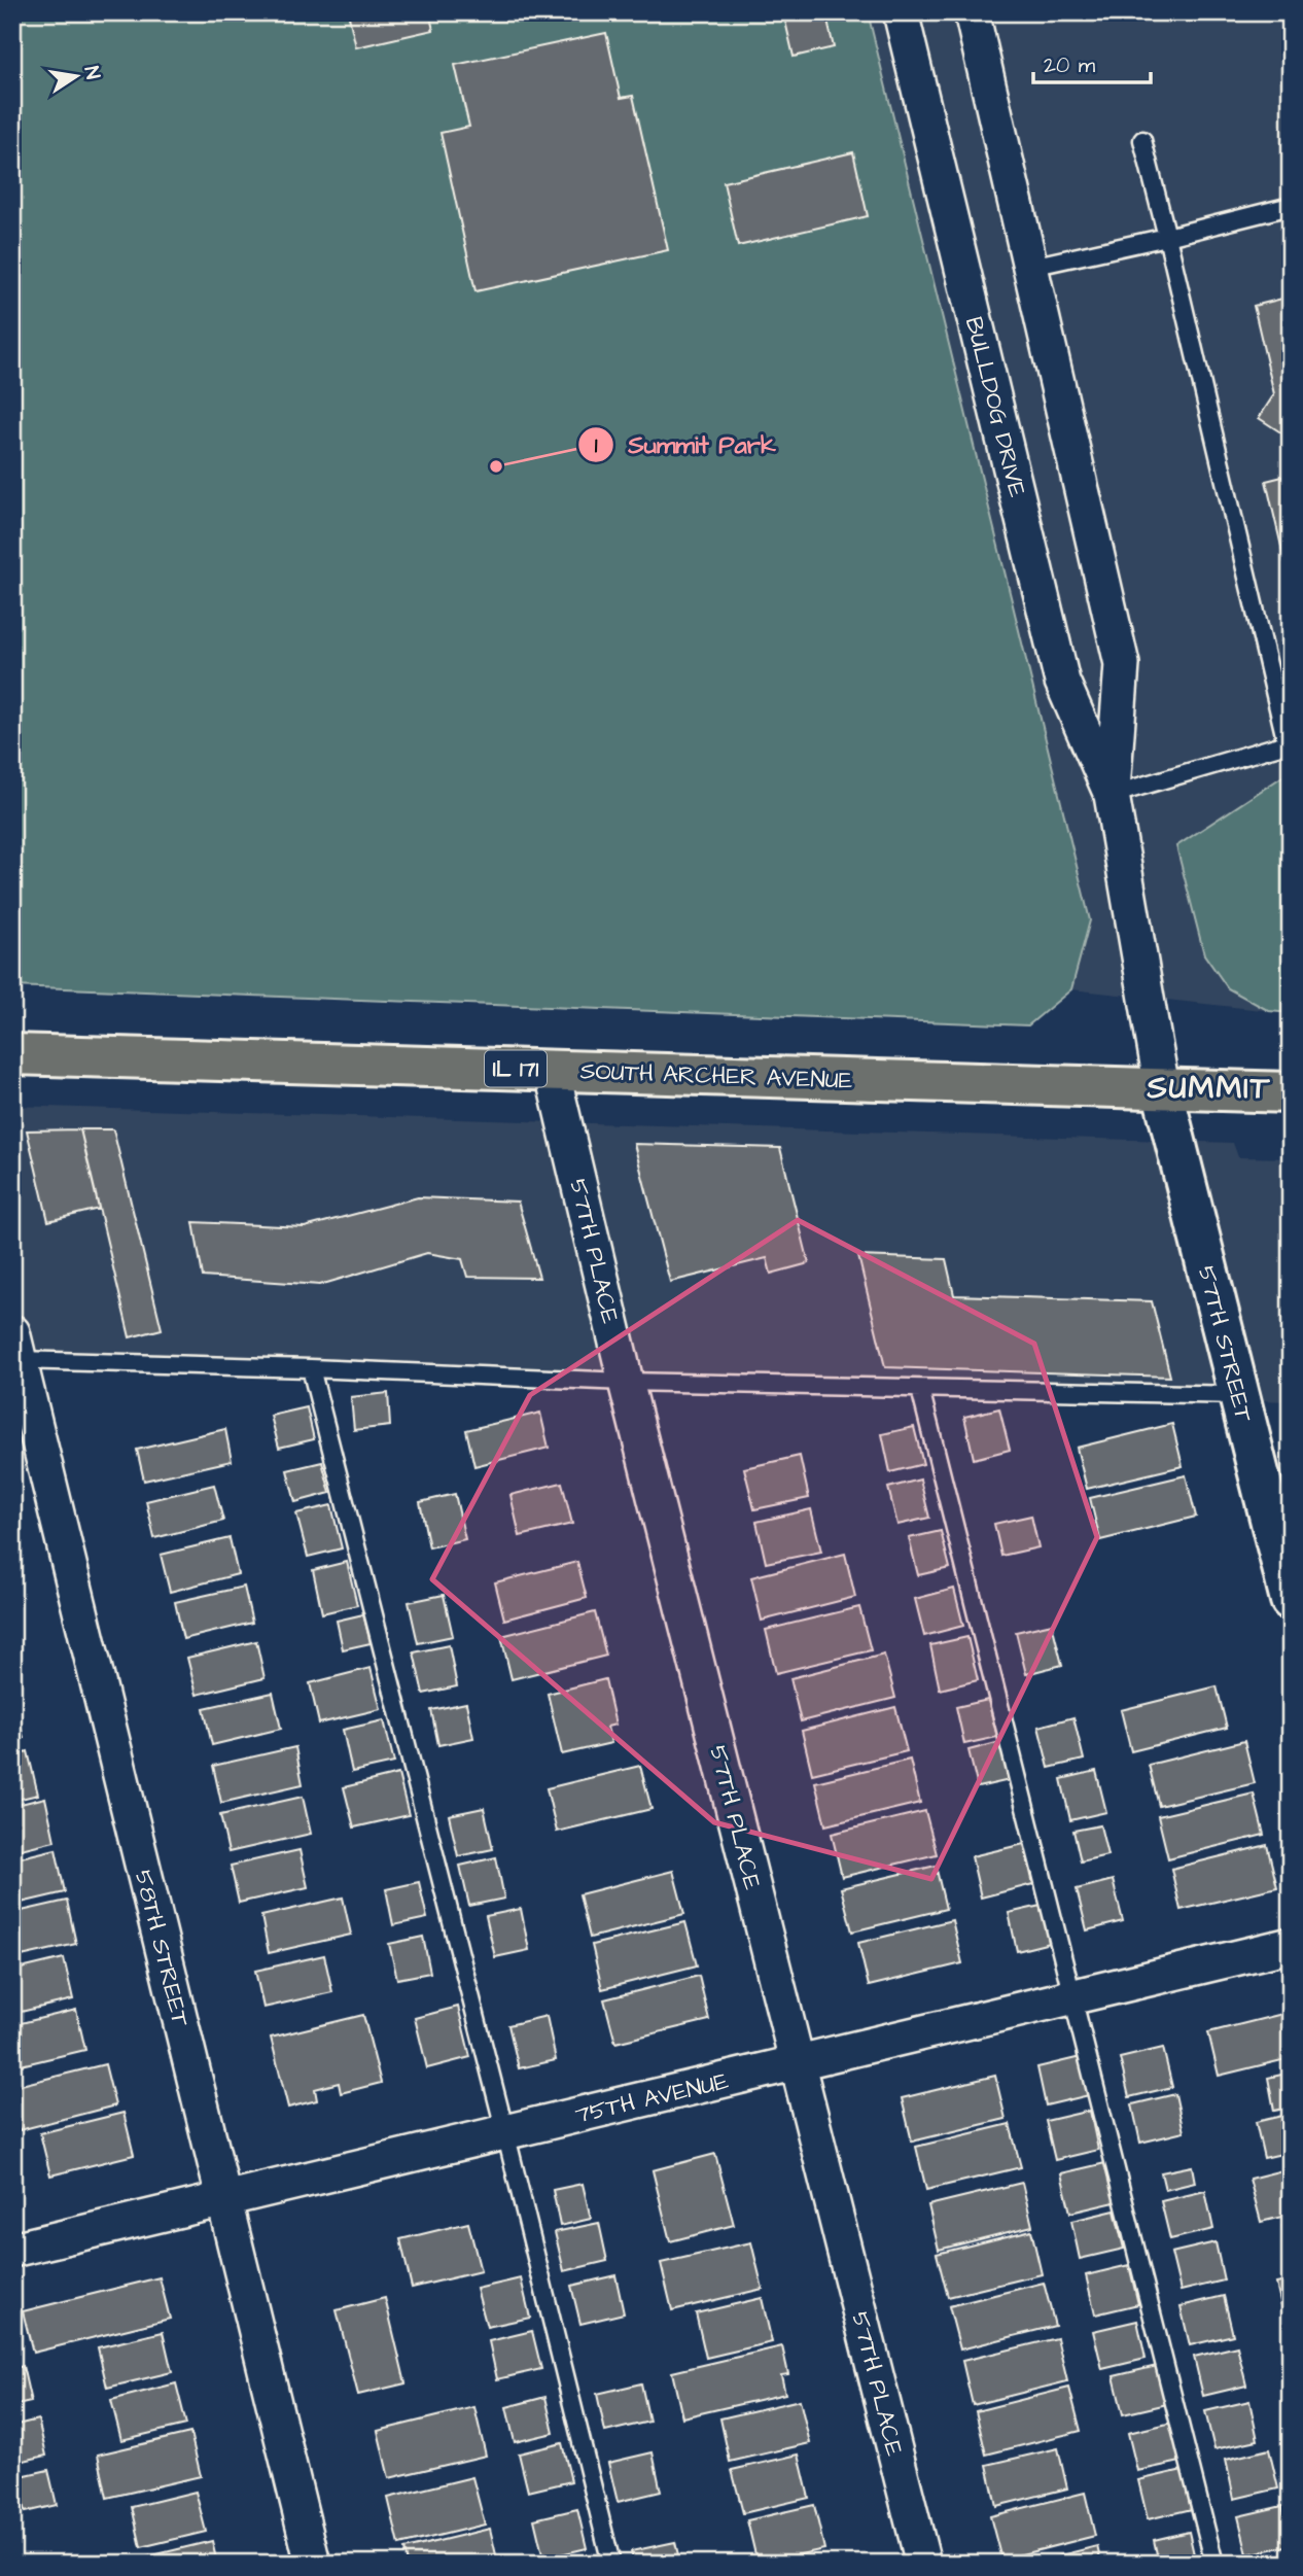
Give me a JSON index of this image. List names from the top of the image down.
{
  "streets": {
    "main road": ["IL 171", "SOUTH ARCHER AVENUE"],
    "street": [
      "BULLDOG DRIVE",
      "57TH PLACE",
      "57TH STREET",
      "58TH STREET",
      "75TH AVENUE"
    ]
  },
  "crossings": [
    ["BULLDOG DRIVE", "SOUTH ARCHER AVENUE"],
    ["BULLDOG DRIVE", "57TH STREET"],
    ["SOUTH ARCHER AVENUE", "57TH PLACE"],
    ["SOUTH ARCHER AVENUE", "57TH STREET"],
    ["57TH PLACE", "75TH AVENUE"],
    ["58TH STREET", "75TH AVENUE"]
  ],
  "districts": ["SUMMIT"],
  "places": ["Summit Park"],
  "scale_bar": "20 m",
  "north": "right"
}
